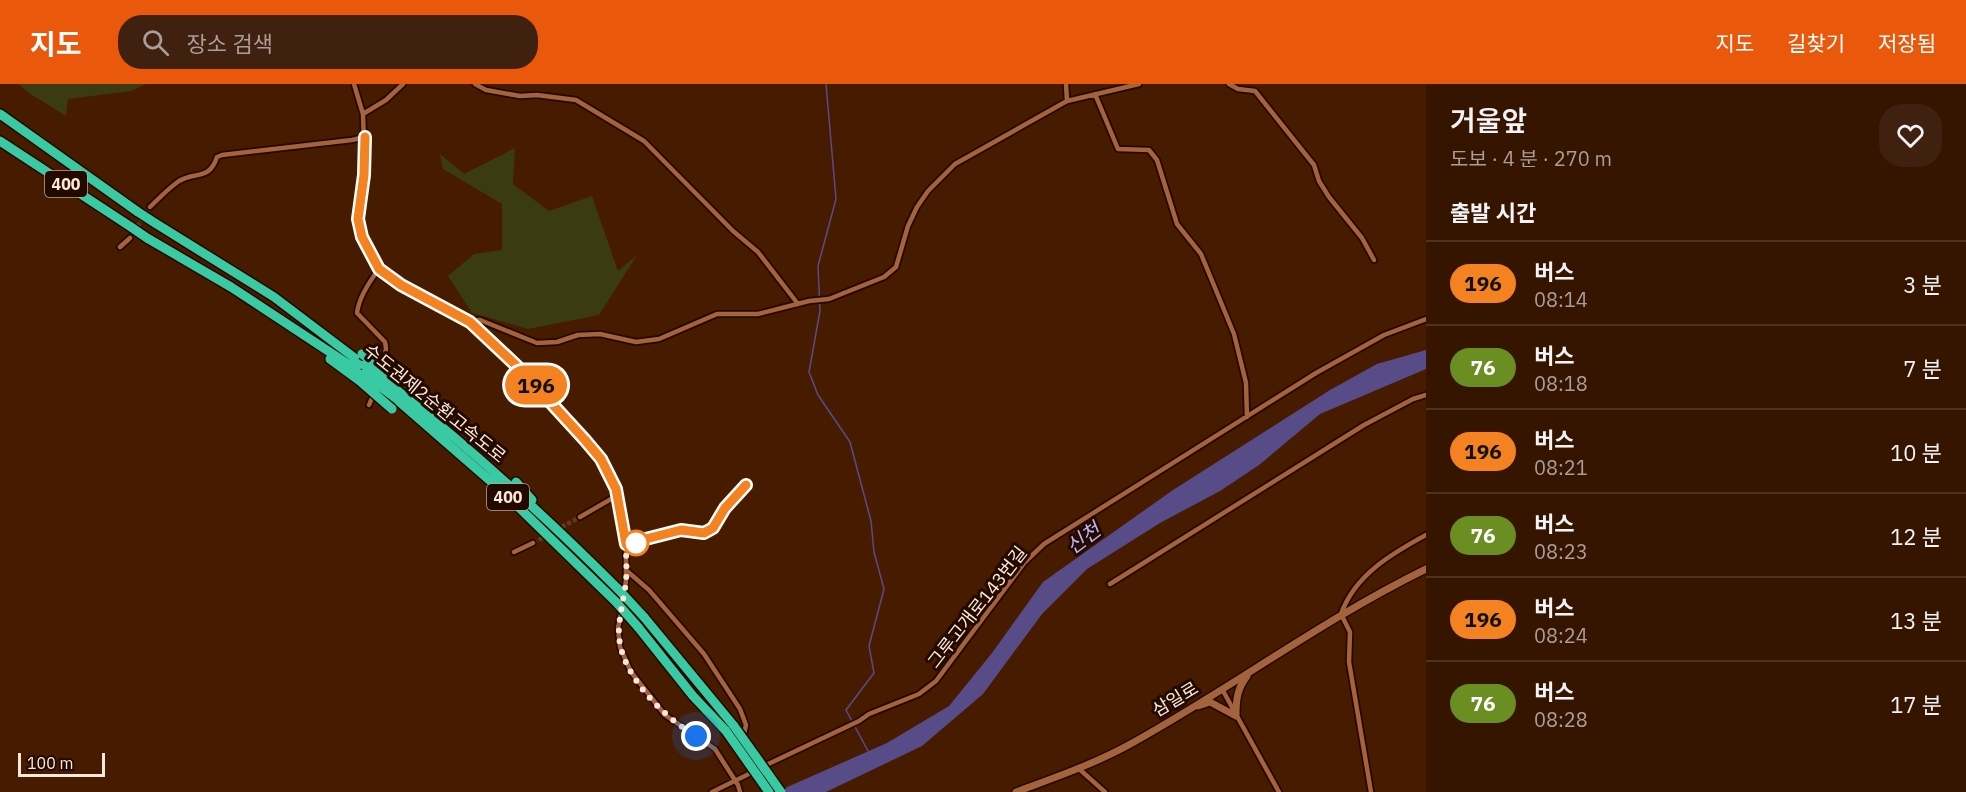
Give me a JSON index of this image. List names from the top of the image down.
{
  "streets": {
    "highway": ["400", "수도권제2순환고속도로"],
    "main road": ["삼일로"],
    "street": ["그루고개로143번길"]
  },
  "crossings": [
    ["400", "수도권제2순환고속도로"]
  ],
  "water": ["신천"],
  "lines": ["bus line 196"],
  "scale_bar": "100 m",
  "page": {
    "header": "지도",
    "search": "장소 검색",
    "nav": ["지도", "길찾기", "저장됨"],
    "on_map": "196",
    "heading": [
      ["거울앞", "도보 · 4 분 · 270 m"],
      "출발 시간"
    ],
    "list": [
      {
        "mark": "196",
        "name": "버스",
        "note": "08:14",
        "value": "3 분"
      },
      {
        "mark": "76",
        "name": "버스",
        "note": "08:18",
        "value": "7 분"
      },
      {
        "mark": "196",
        "name": "버스",
        "note": "08:21",
        "value": "10 분"
      },
      {
        "mark": "76",
        "name": "버스",
        "note": "08:23",
        "value": "12 분"
      },
      {
        "mark": "196",
        "name": "버스",
        "note": "08:24",
        "value": "13 분"
      },
      {
        "mark": "76",
        "name": "버스",
        "note": "08:28",
        "value": "17 분"
      }
    ],
    "scale": "100 m"
  }
}
